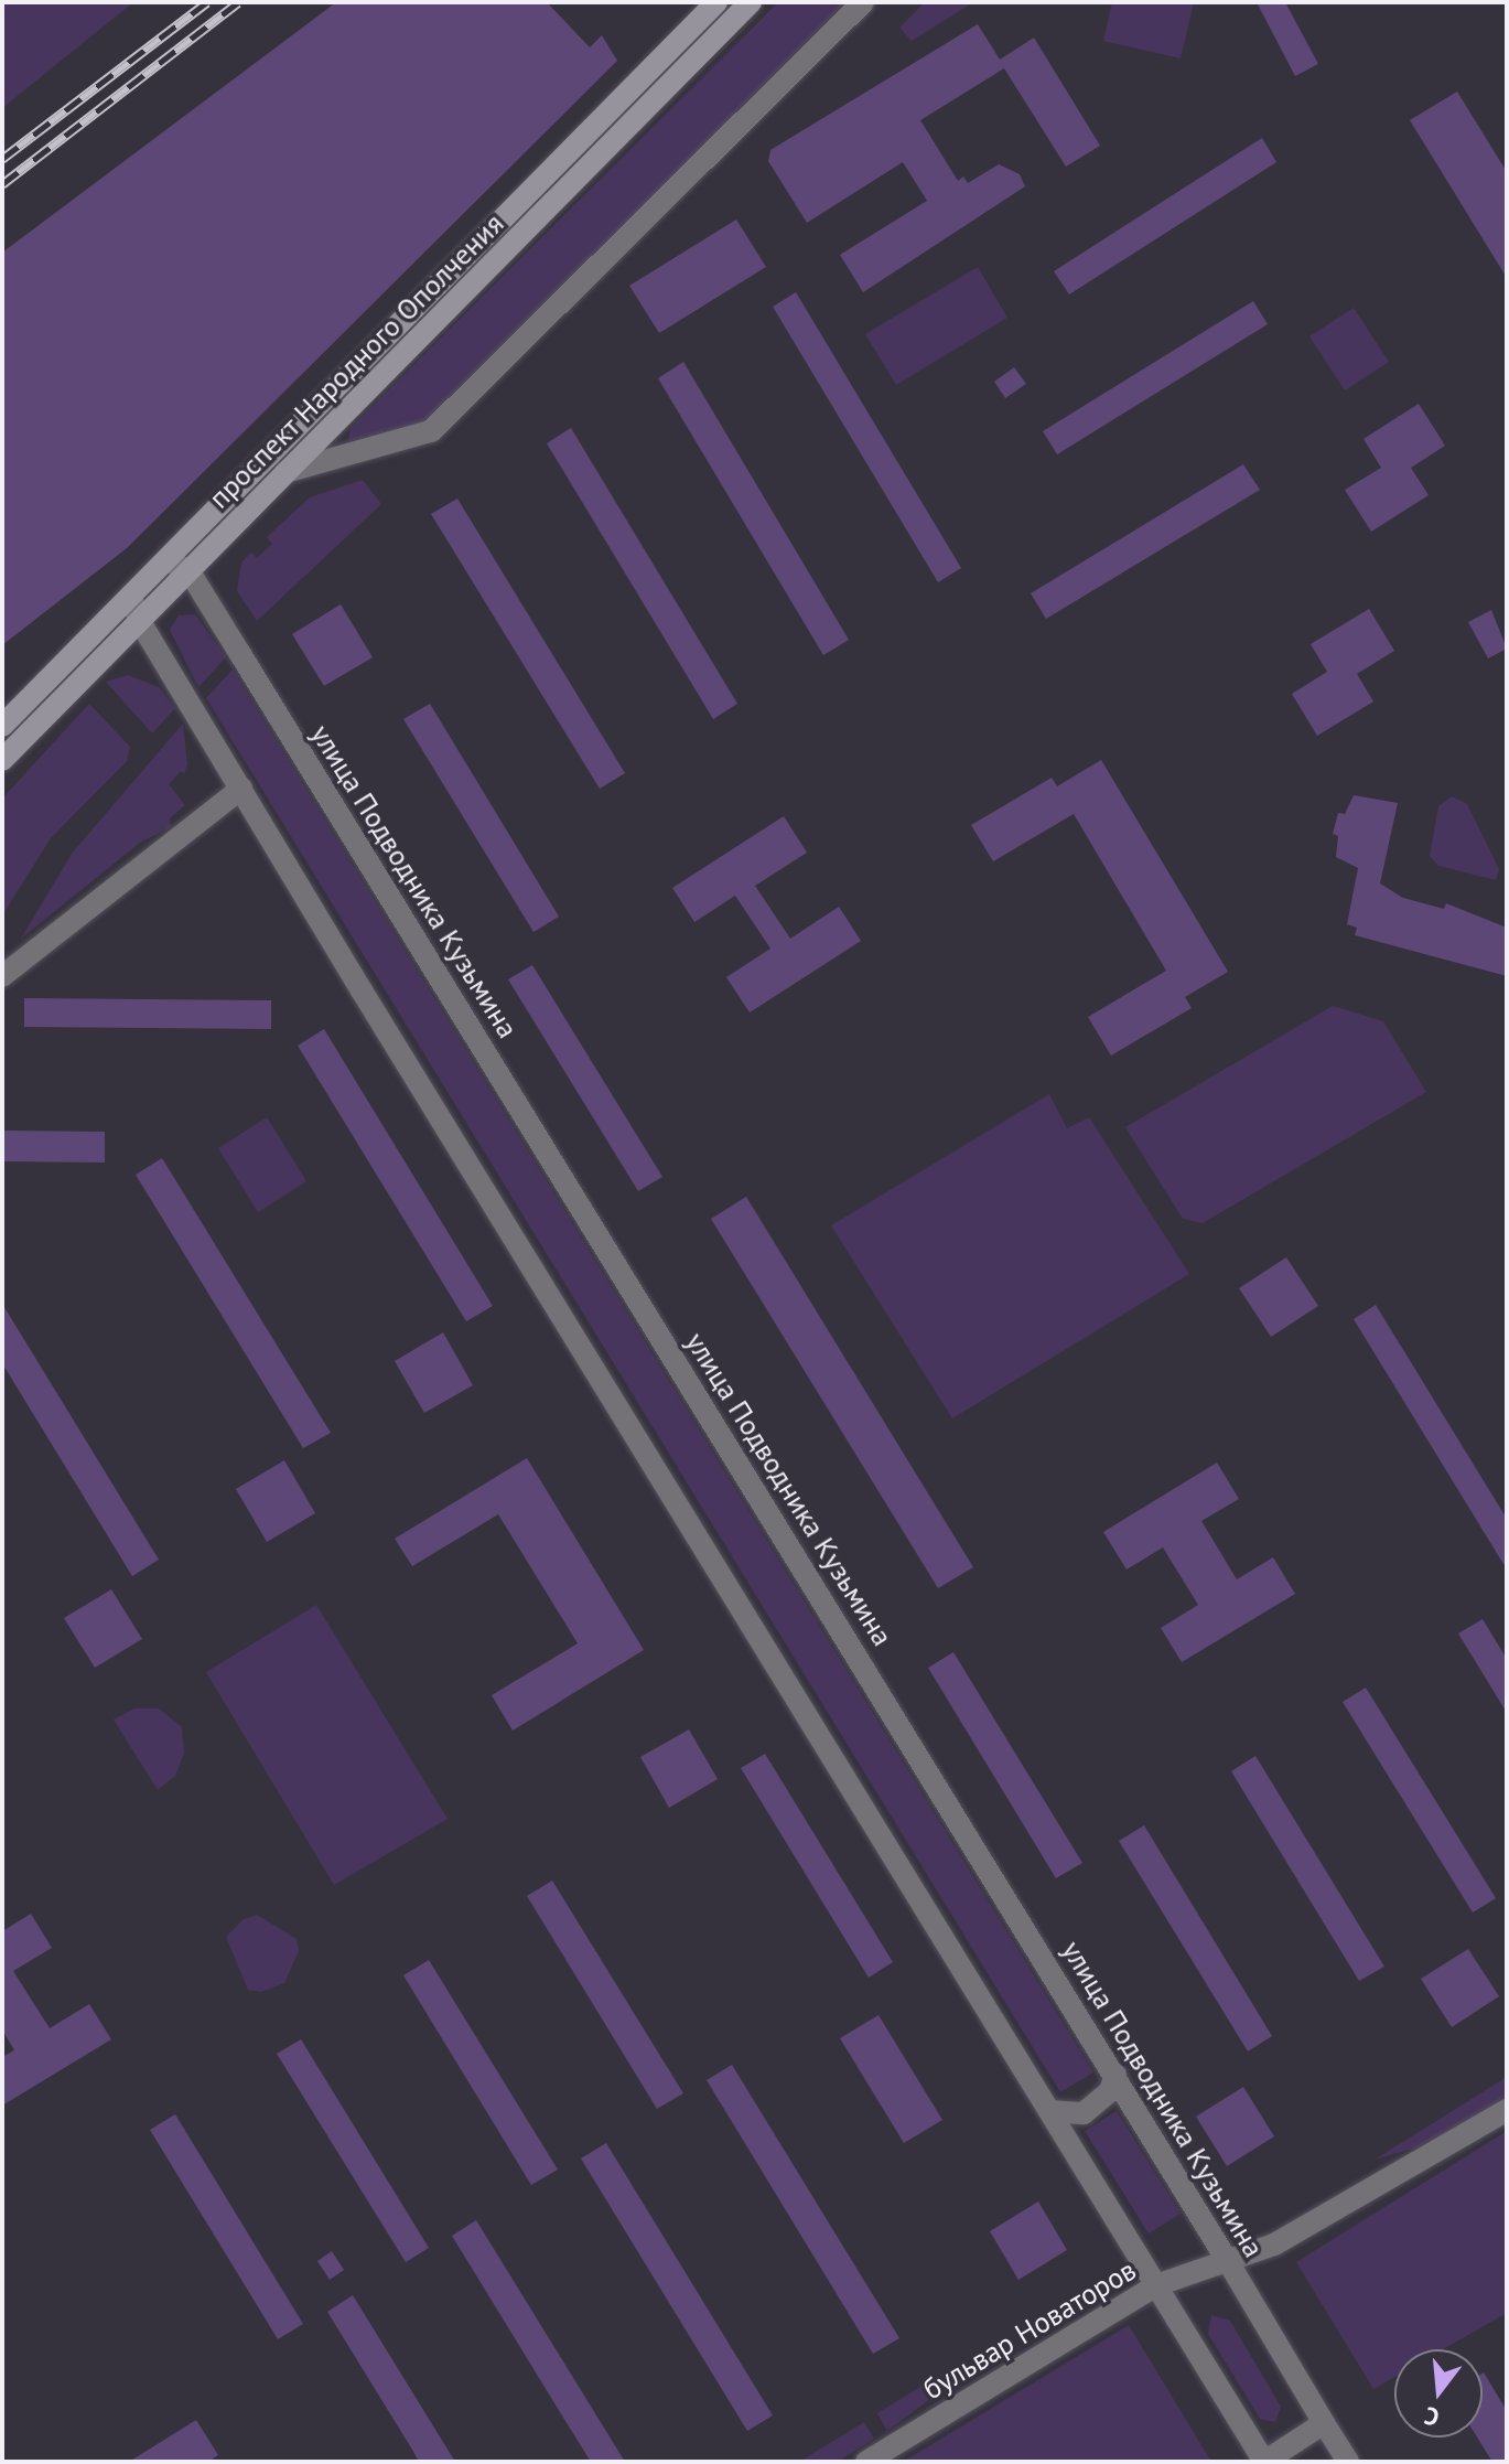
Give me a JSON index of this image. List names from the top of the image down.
{
  "streets": {
    "main road": ["проспект Народного Ополчения"],
    "street": ["улица Подводника Кузьмина", "бульвар Новаторов"]
  },
  "crossings": [
    ["проспект Народного Ополчения", "улица Подводника Кузьмина"],
    ["улица Подводника Кузьмина", "бульвар Новаторов"]
  ],
  "north": "bottom"
}
